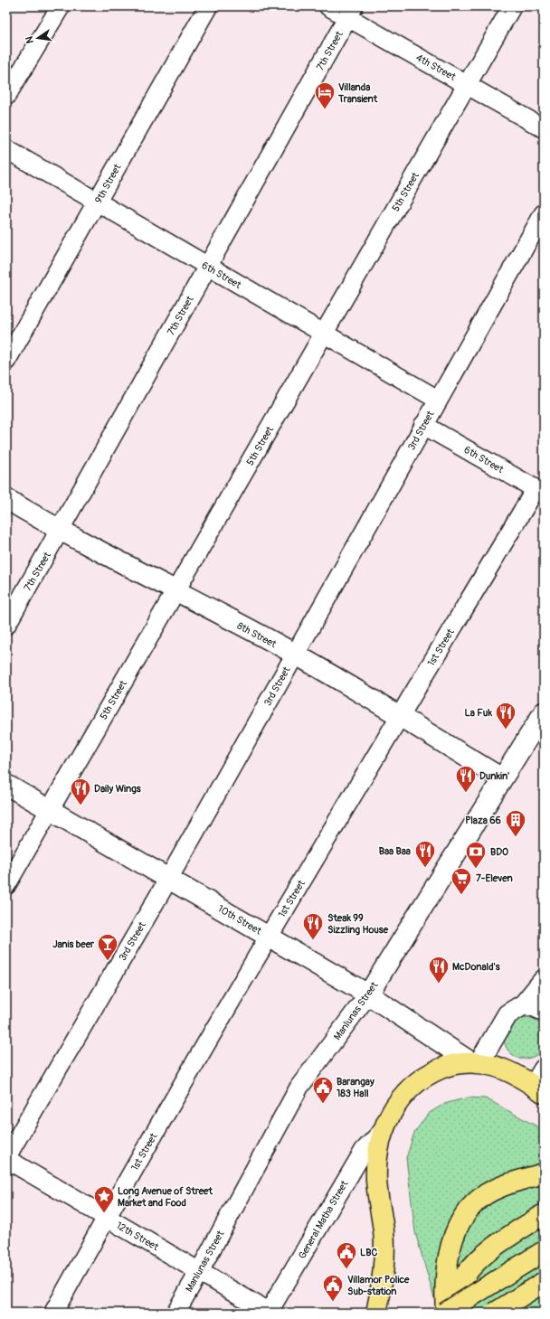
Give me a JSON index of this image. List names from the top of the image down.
{
  "streets": {
    "street": [
      "7th Street",
      "4th Street",
      "9th Street",
      "5th Street",
      "6th Street",
      "3rd Street",
      "8th Street",
      "1st Street",
      "10th Street",
      "Manlunas Street",
      "General Matha Street",
      "12th Street"
    ]
  },
  "crossings": [
    ["7th Street", "4th Street"],
    ["7th Street", "6th Street"],
    ["7th Street", "8th Street"],
    ["4th Street", "5th Street"],
    ["9th Street", "6th Street"],
    ["5th Street", "6th Street"],
    ["5th Street", "8th Street"],
    ["5th Street", "10th Street"],
    ["6th Street", "3rd Street"],
    ["6th Street", "1st Street"],
    ["3rd Street", "8th Street"],
    ["3rd Street", "10th Street"],
    ["3rd Street", "12th Street"],
    ["8th Street", "1st Street"],
    ["8th Street", "Manlunas Street"],
    ["1st Street", "10th Street"],
    ["1st Street", "12th Street"],
    ["10th Street", "Manlunas Street"],
    ["Manlunas Street", "12th Street"],
    ["General Matha Street", "12th Street"]
  ],
  "places": {
    "hotel": ["Villanda Transient"],
    "restaurant": [
      "La Fuk",
      "Dunkin'",
      "Daily Wings",
      "Baa Baa",
      "Steak 99 Sizzling House",
      "McDonald's"
    ],
    "building": ["Plaza 66"],
    "bank": ["BDO"],
    "supermarket": ["7-Eleven"],
    "bar": ["Janis beer"],
    "public building": ["Barangay 183 Hall", "LBC", "Villamor Police Sub-station"],
    "place": ["Long Avenue of Street Market and Food"]
  },
  "north": "left"
}
